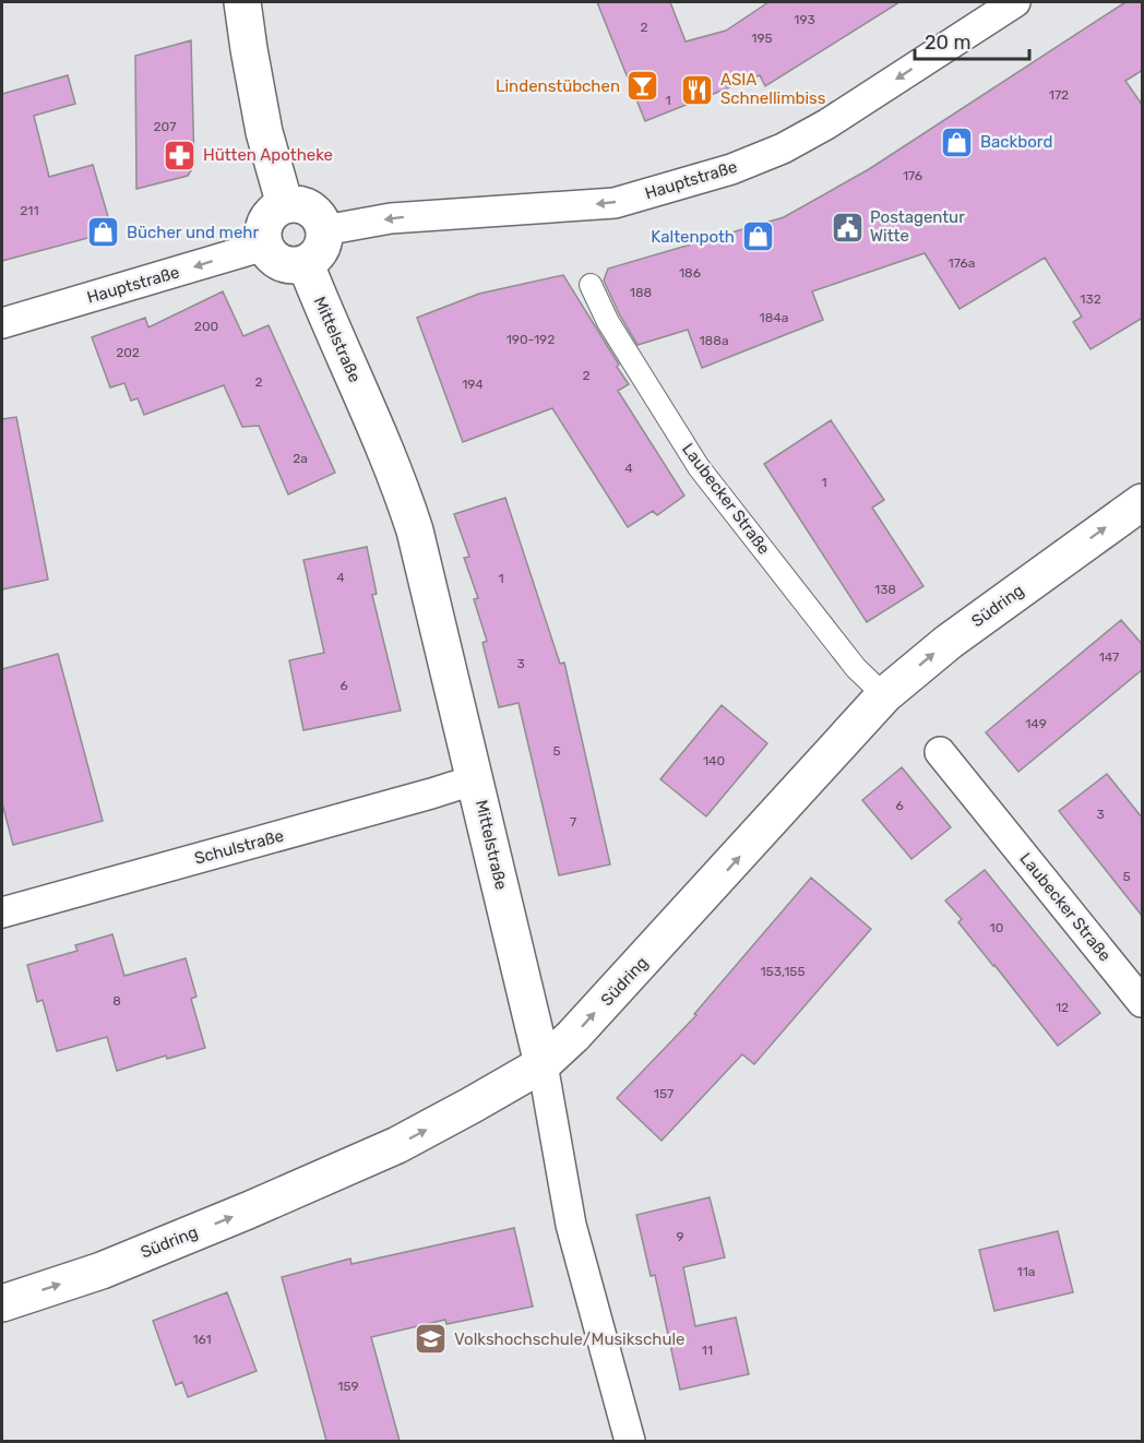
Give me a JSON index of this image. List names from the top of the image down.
{
  "streets": {
    "street": [
      "Hauptstraße",
      "Mittelstraße",
      "Laubecker Straße",
      "Südring",
      "Schulstraße"
    ]
  },
  "crossings": [
    ["Hauptstraße", "Mittelstraße"],
    ["Mittelstraße", "Südring"],
    ["Mittelstraße", "Schulstraße"],
    ["Laubecker Straße", "Südring"]
  ],
  "one_way": ["Hauptstraße", "Südring"],
  "places": {
    "bar": ["Lindenstübchen"],
    "restaurant": ["ASIA Schnellimbiss"],
    "shop": ["Backbord", "Bücher und mehr", "Kaltenpoth"],
    "pharmacy": ["Hütten Apotheke"],
    "public building": ["Postagentur Witte"],
    "school or university": ["Volkshochschule/Musikschule"]
  },
  "house_numbers": [
    "193",
    "2",
    "195",
    "172",
    "1",
    "207",
    "176",
    "211",
    "176a",
    "186",
    "188",
    "132",
    "184a",
    "200",
    "190-192",
    "188a",
    "202",
    "2",
    "2",
    "194",
    "2a",
    "4",
    "1",
    "4",
    "1",
    "138",
    "147",
    "3",
    "6",
    "149",
    "5",
    "140",
    "6",
    "3",
    "7",
    "5",
    "10",
    "153,155",
    "8",
    "12",
    "157",
    "9",
    "11a",
    "161",
    "11",
    "159"
  ],
  "scale_bar": "20 m"
}
